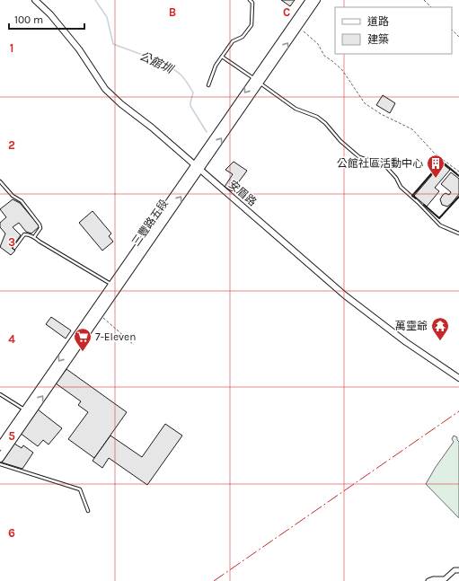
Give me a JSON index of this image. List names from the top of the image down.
{
  "streets": {
    "main road": ["三豐路五段"],
    "street": ["安眉路"]
  },
  "crossings": [
    ["安眉路", "三豐路五段"]
  ],
  "water": ["公館圳"],
  "places": {
    "building": ["公館社區活動中心"],
    "temple": ["萬𤫊爺"],
    "supermarket": ["7-Eleven"]
  },
  "legend": ["道路", "建築"],
  "scale_bar": "100 m",
  "grid": {
    "columns": ["B", "C"],
    "rows": [
      "1",
      "2",
      "3",
      "4",
      "5",
      "6"
    ]
  }
}
